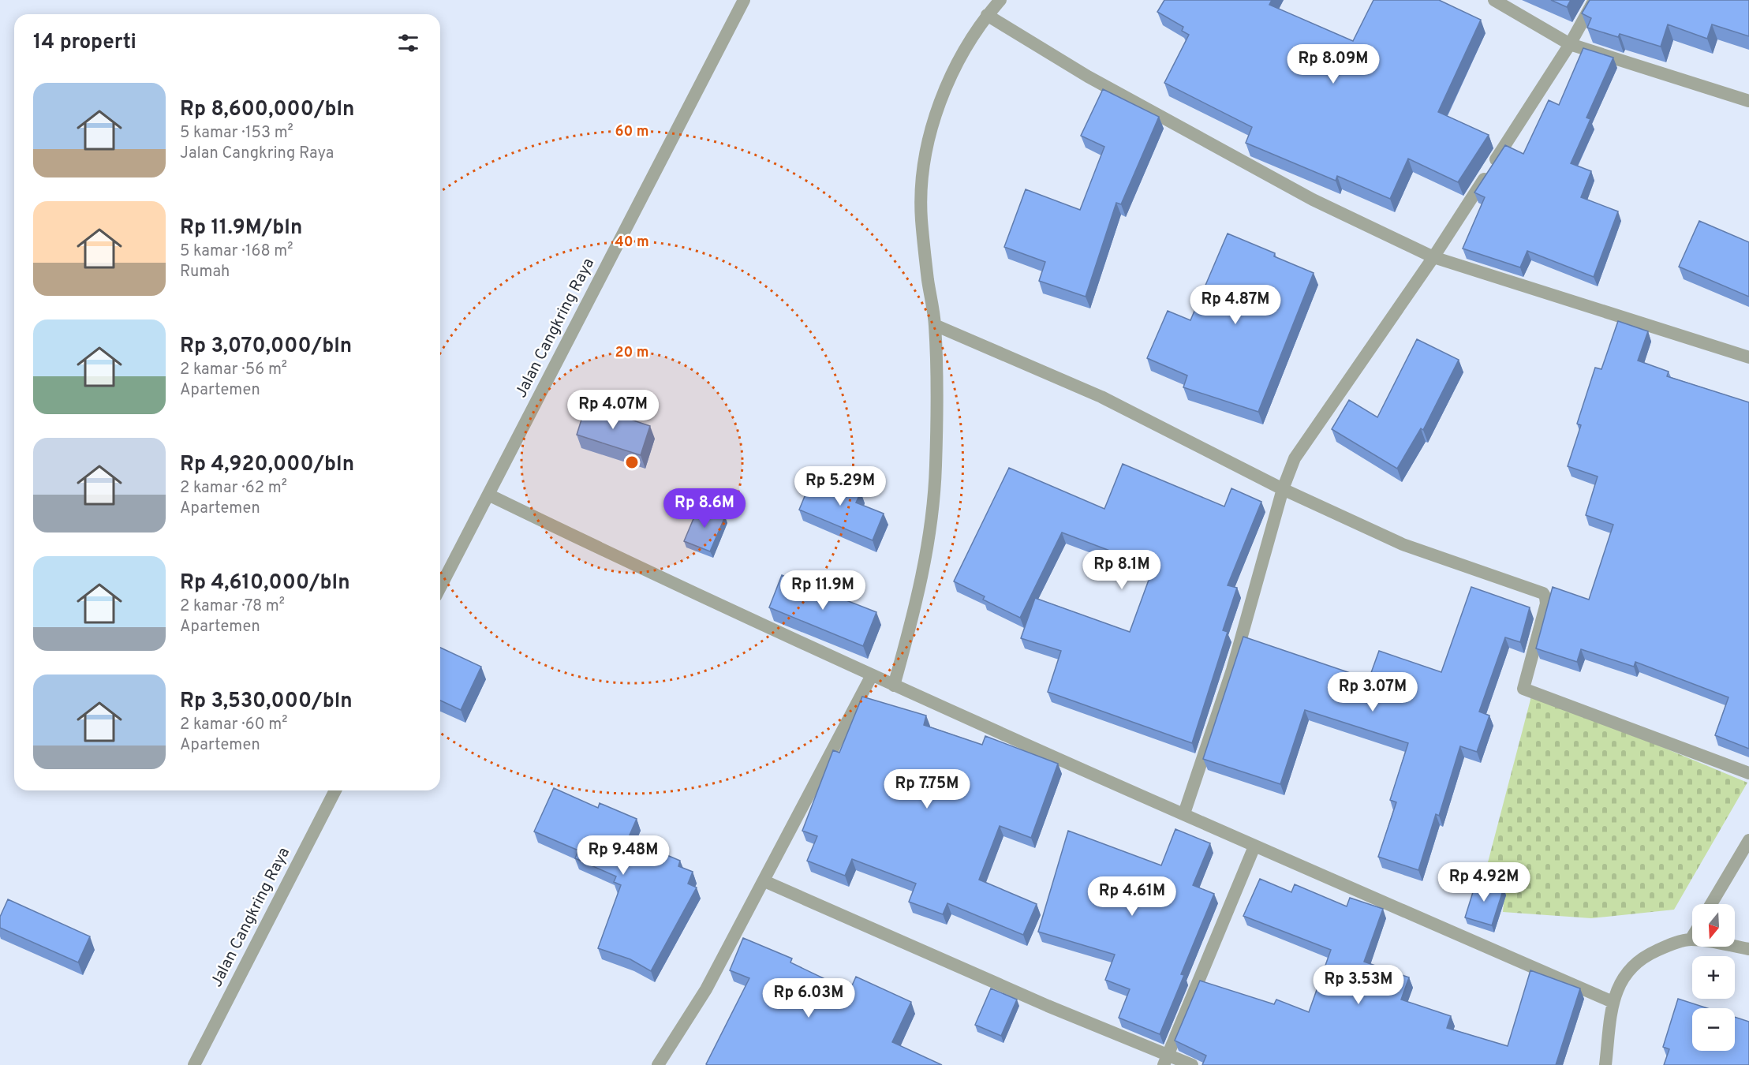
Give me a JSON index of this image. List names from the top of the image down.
{
  "streets": {
    "street": ["Jalan Cangkring Raya"]
  },
  "north": "bottom",
  "page": {
    "heading": "14 properti",
    "price": [
      "Rp 8.09M",
      "Rp 4.87M",
      "Rp 4.07M",
      "Rp 5.29M",
      "Rp 8.6M",
      "Rp 8.1M",
      "Rp 11.9M",
      "Rp 3.07M",
      "Rp 7.75M",
      "Rp 9.48M",
      "Rp 4.92M",
      "Rp 4.61M",
      "Rp 3.53M",
      "Rp 6.03M"
    ],
    "list": [
      {
        "name": "Rp 8,600,000/bln",
        "note": "5 kamar · 153 m² · Jalan Cangkring Raya"
      },
      {
        "name": "Rp 11.9M/bln",
        "note": "5 kamar · 168 m² · Rumah"
      },
      {
        "name": "Rp 3,070,000/bln",
        "note": "2 kamar · 56 m² · Apartemen"
      },
      {
        "name": "Rp 4,920,000/bln",
        "note": "2 kamar · 62 m² · Apartemen"
      },
      {
        "name": "Rp 4,610,000/bln",
        "note": "2 kamar · 78 m² · Apartemen"
      },
      {
        "name": "Rp 3,530,000/bln",
        "note": "2 kamar · 60 m² · Apartemen"
      }
    ],
    "map_buttons": ["+", "−"]
  },
  "rings": ["60 m", "40 m", "20 m"]
}
